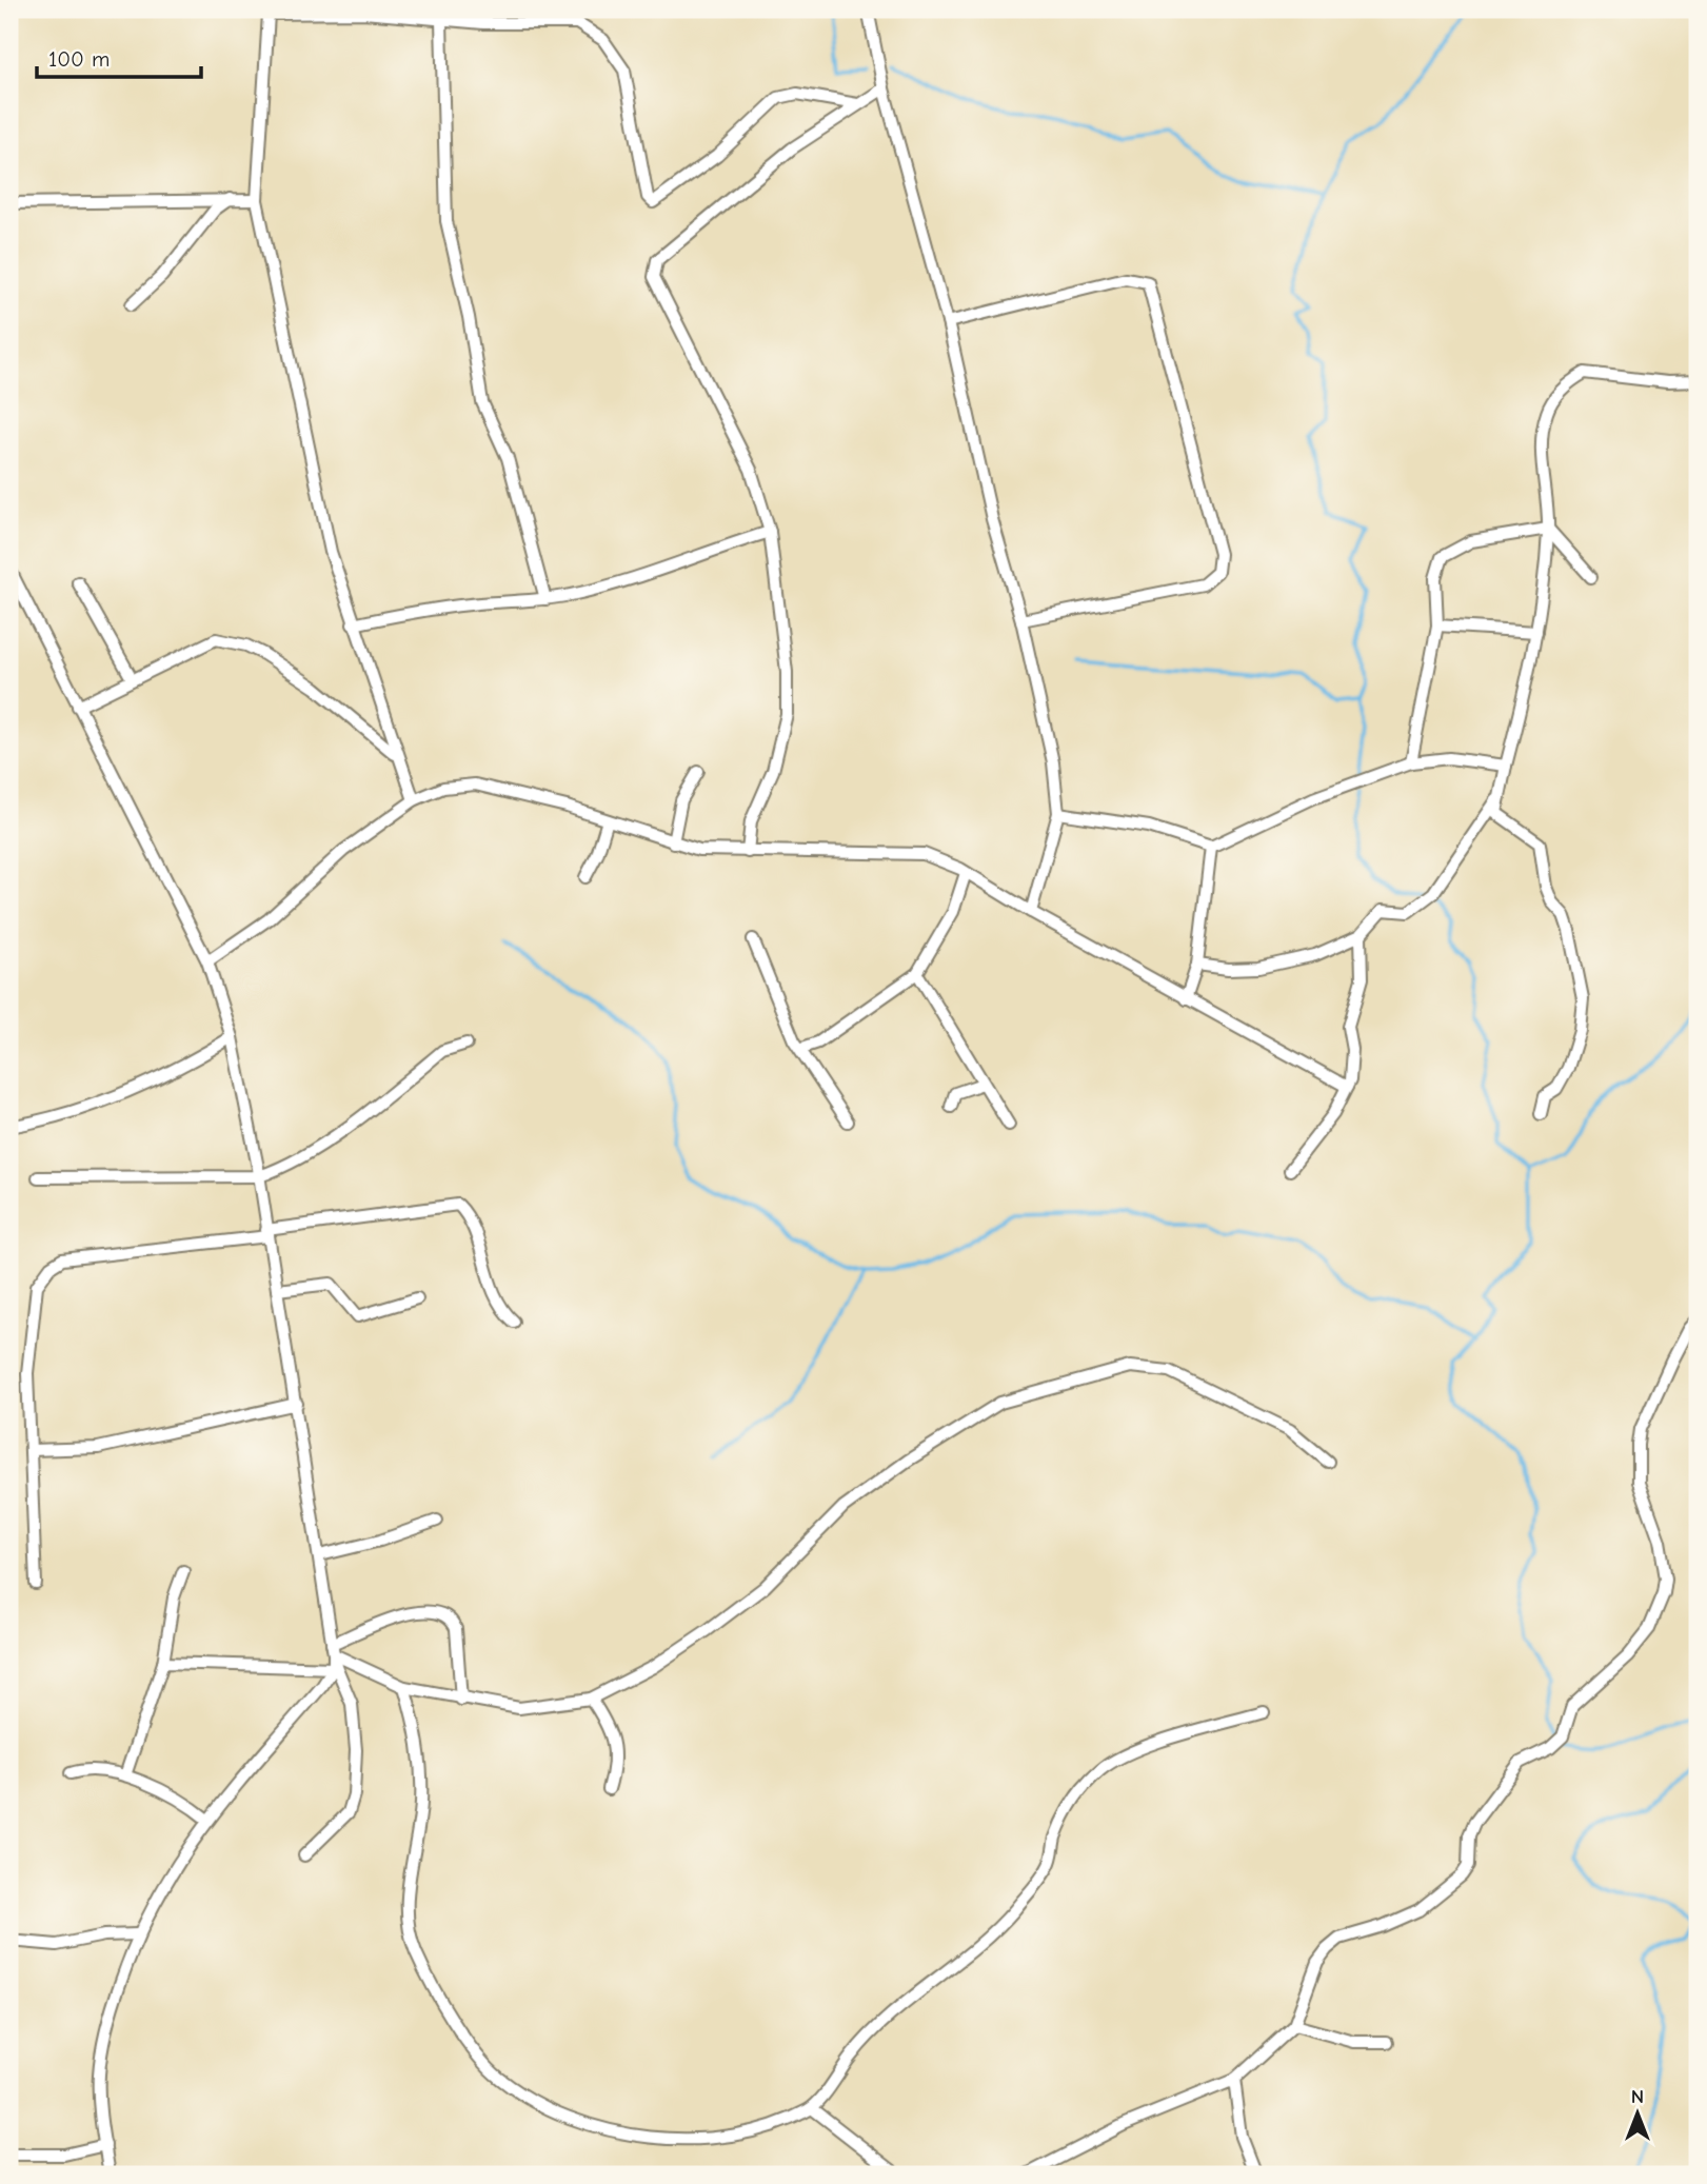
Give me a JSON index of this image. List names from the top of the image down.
{
  "scale_bar": "100 m",
  "north": "top"
}
